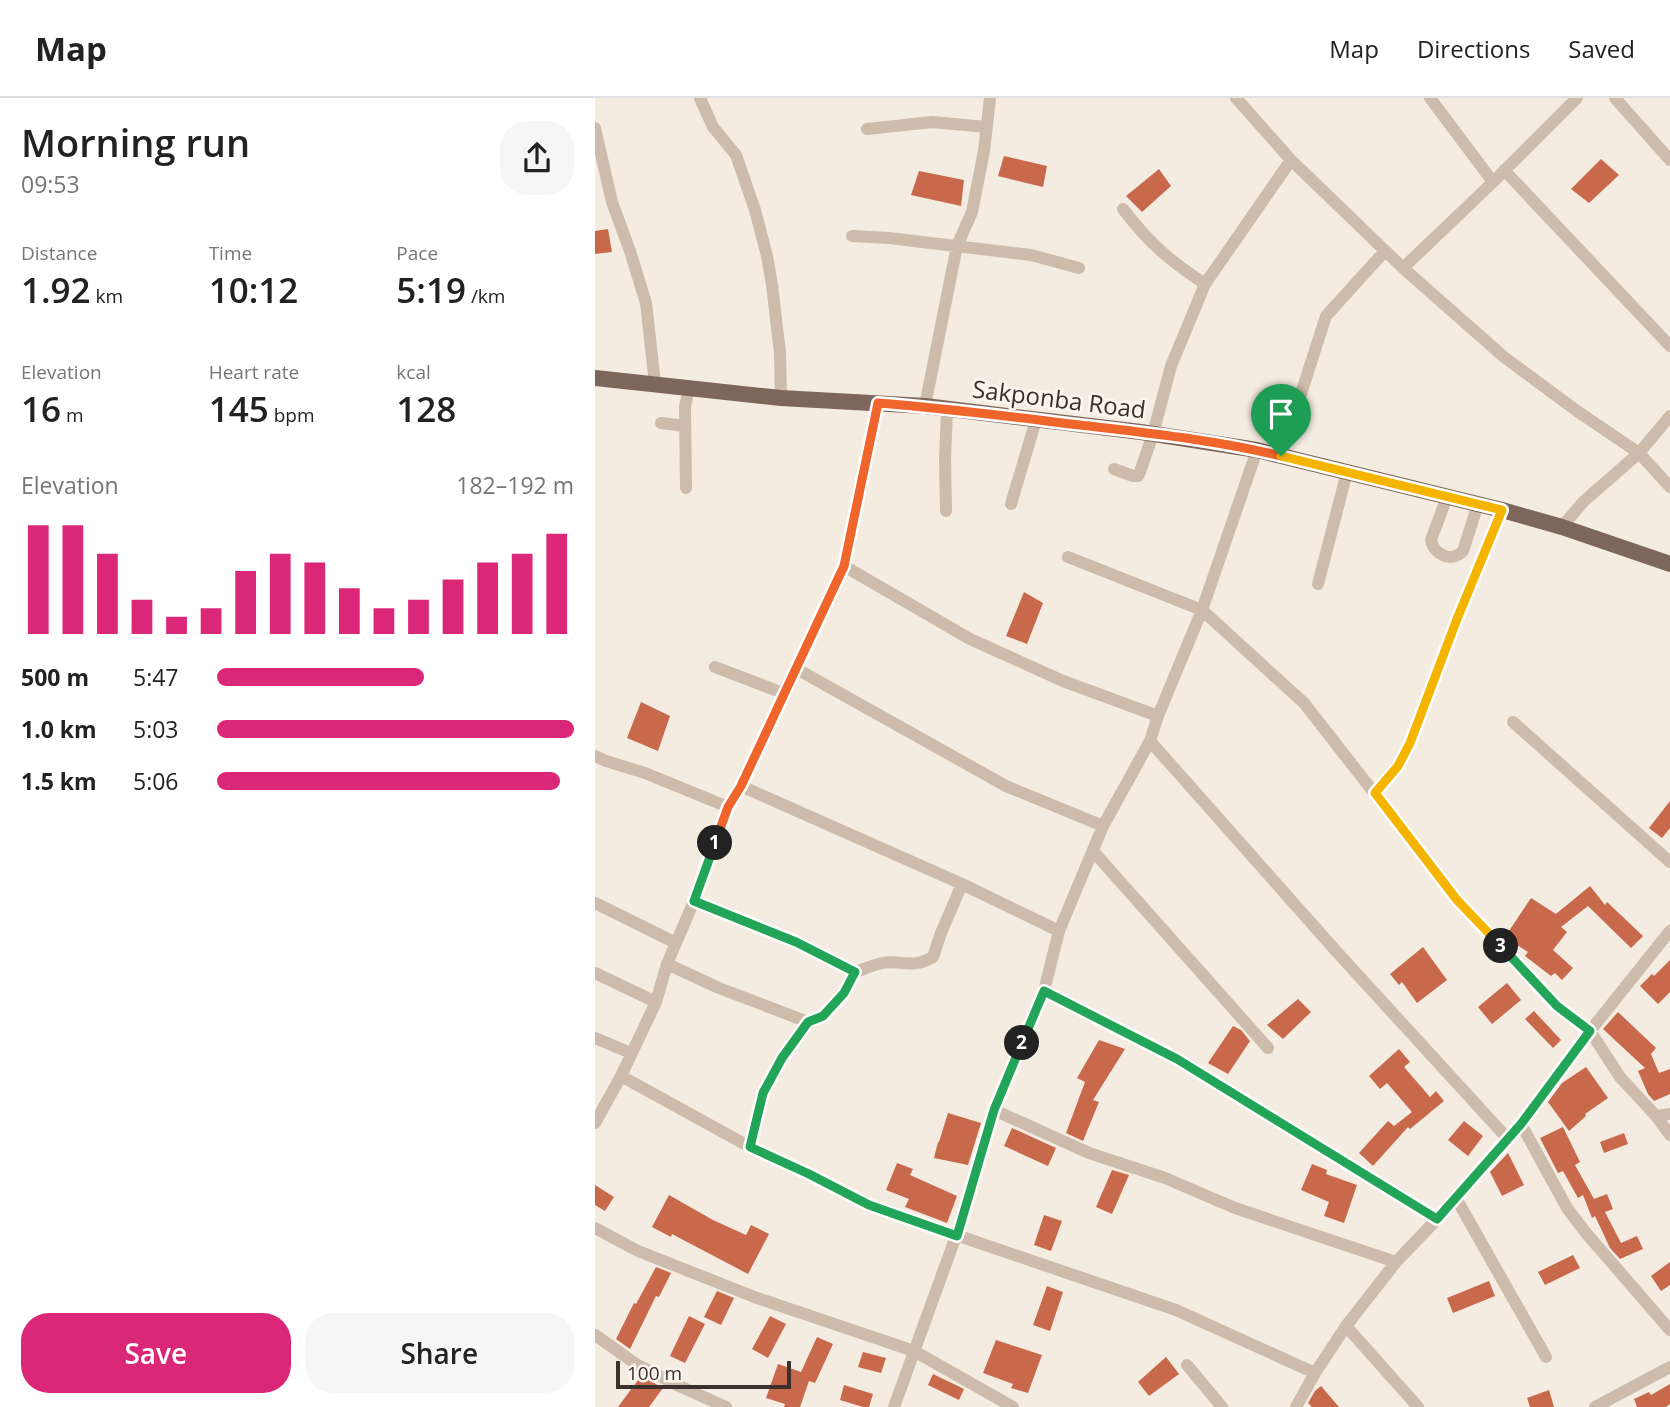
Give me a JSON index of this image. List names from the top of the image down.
{
  "streets": {
    "main road": ["Sakponba Road"]
  },
  "scale_bar": "100 m",
  "page": {
    "header": "Map",
    "nav": ["Map", "Directions", "Saved"],
    "heading": ["Morning run", "09:53"],
    "stats": [
      ["Distance", "1.92 km"],
      ["Time", "10:12"],
      ["Pace", "5:19 /km"],
      ["Elevation", "16 m"],
      ["Heart rate", "145 bpm"],
      ["kcal", "128"]
    ],
    "chart": ["Elevation", "182–192 m"],
    "list": [
      {
        "name": "500 m",
        "note": "5:47"
      },
      {
        "name": "1.0 km",
        "note": "5:03"
      },
      {
        "name": "1.5 km",
        "note": "5:06"
      }
    ],
    "pins": ["1", "3", "2"],
    "buttons": ["Save", "Share"],
    "scale": "100 m"
  }
}
